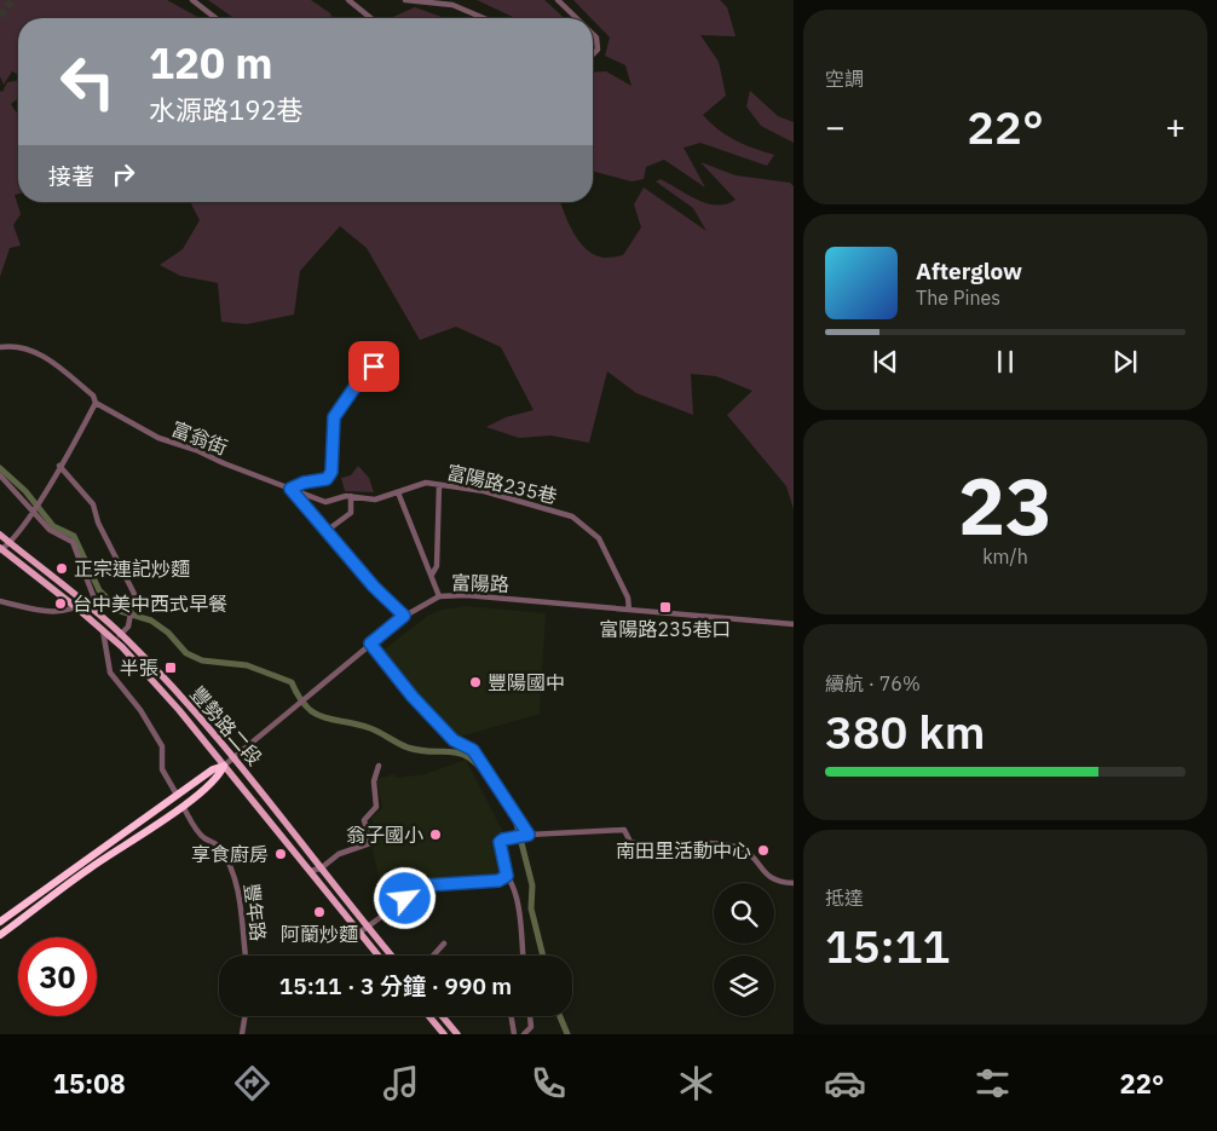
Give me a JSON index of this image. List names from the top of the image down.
{
  "streets": {
    "main road": ["豐勢路二段"],
    "street": [
      "富翁街",
      "富陽路235巷",
      "富陽路",
      "豐年路"
    ]
  },
  "crossings": [
    ["富翁街", "富陽路235巷"],
    ["富翁街", "富陽路"],
    ["富陽路235巷", "富陽路"],
    ["富陽路", "豐勢路二段"]
  ],
  "places": {
    "other": [
      "正宗連記炒麵",
      "台中美中西式早餐",
      "豐陽國中",
      "翁子國小",
      "南田里活動中心",
      "享食廚房",
      "阿蘭炒麵"
    ],
    "transit": ["富陽路235巷口", "半張"]
  },
  "page": {
    "tile": [
      "空調",
      ["23", "km/h"],
      ["續航 · 76%", "380 km"],
      ["抵達", "15:11"]
    ],
    "turn": ["120 m", "水源路192巷"],
    "heat": ["−", "22°", "+"],
    "then": "接著",
    "song": ["Afterglow", "The Pines"],
    "limit": "30",
    "trip": "15:11 · 3 分鐘 · 990 m",
    "tabs": ["15:08", "22°"]
  }
}
